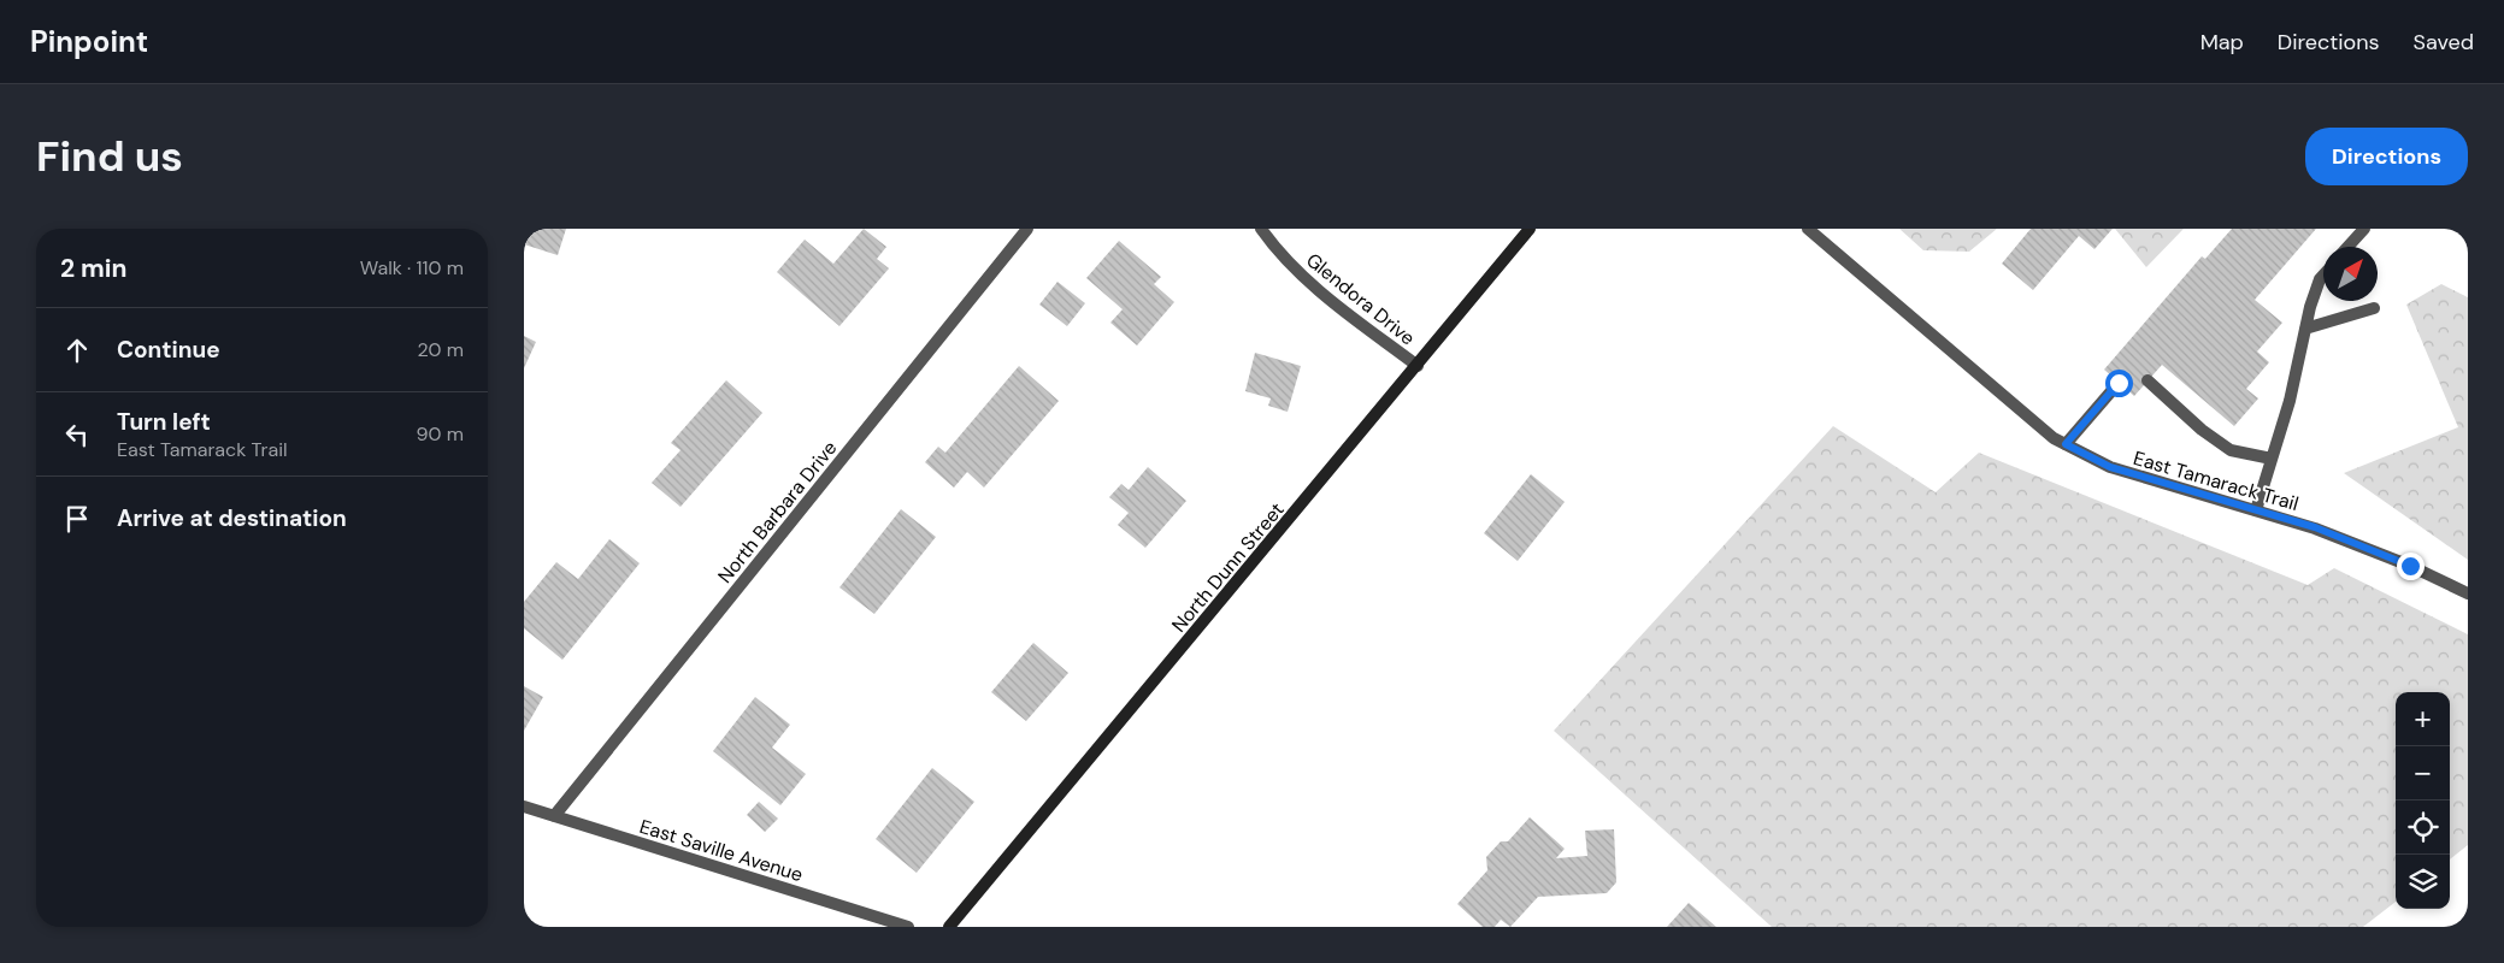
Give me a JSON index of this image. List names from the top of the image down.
{
  "streets": {
    "street": [
      "Glendora Drive",
      "East Tamarack Trail",
      "North Barbara Drive",
      "North Dunn Street",
      "East Saville Avenue"
    ]
  },
  "crossings": [
    ["Glendora Drive", "North Dunn Street"],
    ["North Barbara Drive", "East Saville Avenue"]
  ],
  "north": "top right",
  "page": {
    "header": "Pinpoint",
    "nav": ["Map", "Directions", "Saved"],
    "buttons": "Directions",
    "title": "Find us",
    "heading": ["2 min", "Walk · 110 m"],
    "list": [
      ["Continue", "20 m"],
      ["Turn left", "East Tamarack Trail", "90 m"],
      "Arrive at destination"
    ],
    "map_buttons": ["+", "−"]
  }
}
